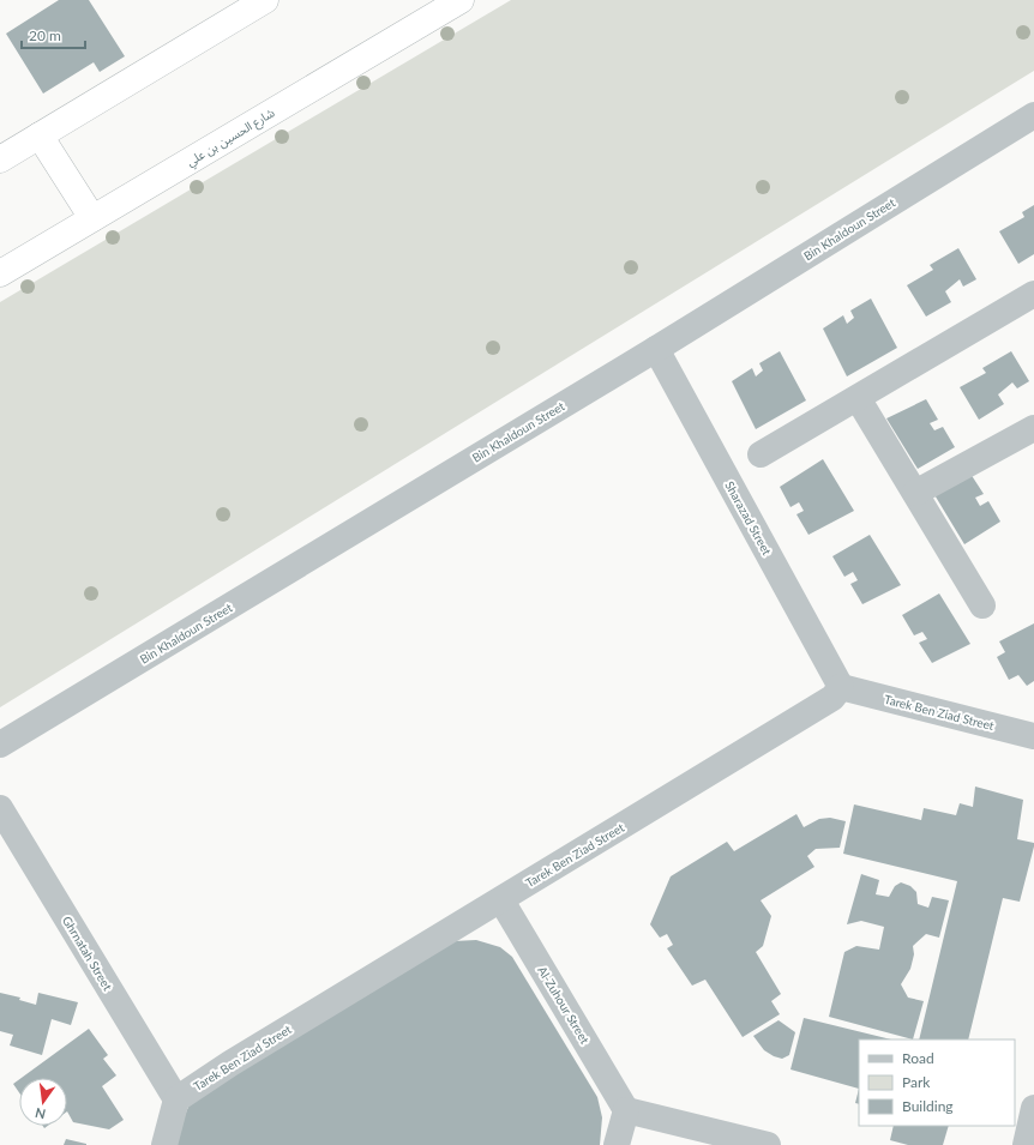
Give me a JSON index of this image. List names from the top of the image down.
{
  "streets": {
    "highway": ["شارع الحسين بن علي"],
    "street": [
      "Bin Khaldoun Street",
      "Sharazad Street",
      "Tarek Ben Ziad Street",
      "Ghrnatah Street",
      "Al-Zuhour Street"
    ]
  },
  "crossings": [
    ["Bin Khaldoun Street", "Sharazad Street"],
    ["Sharazad Street", "Tarek Ben Ziad Street"],
    ["Tarek Ben Ziad Street", "Ghrnatah Street"],
    ["Tarek Ben Ziad Street", "Al-Zuhour Street"]
  ],
  "legend": ["Road", "Park", "Building"],
  "scale_bar": "20 m",
  "north": "bottom"
}
